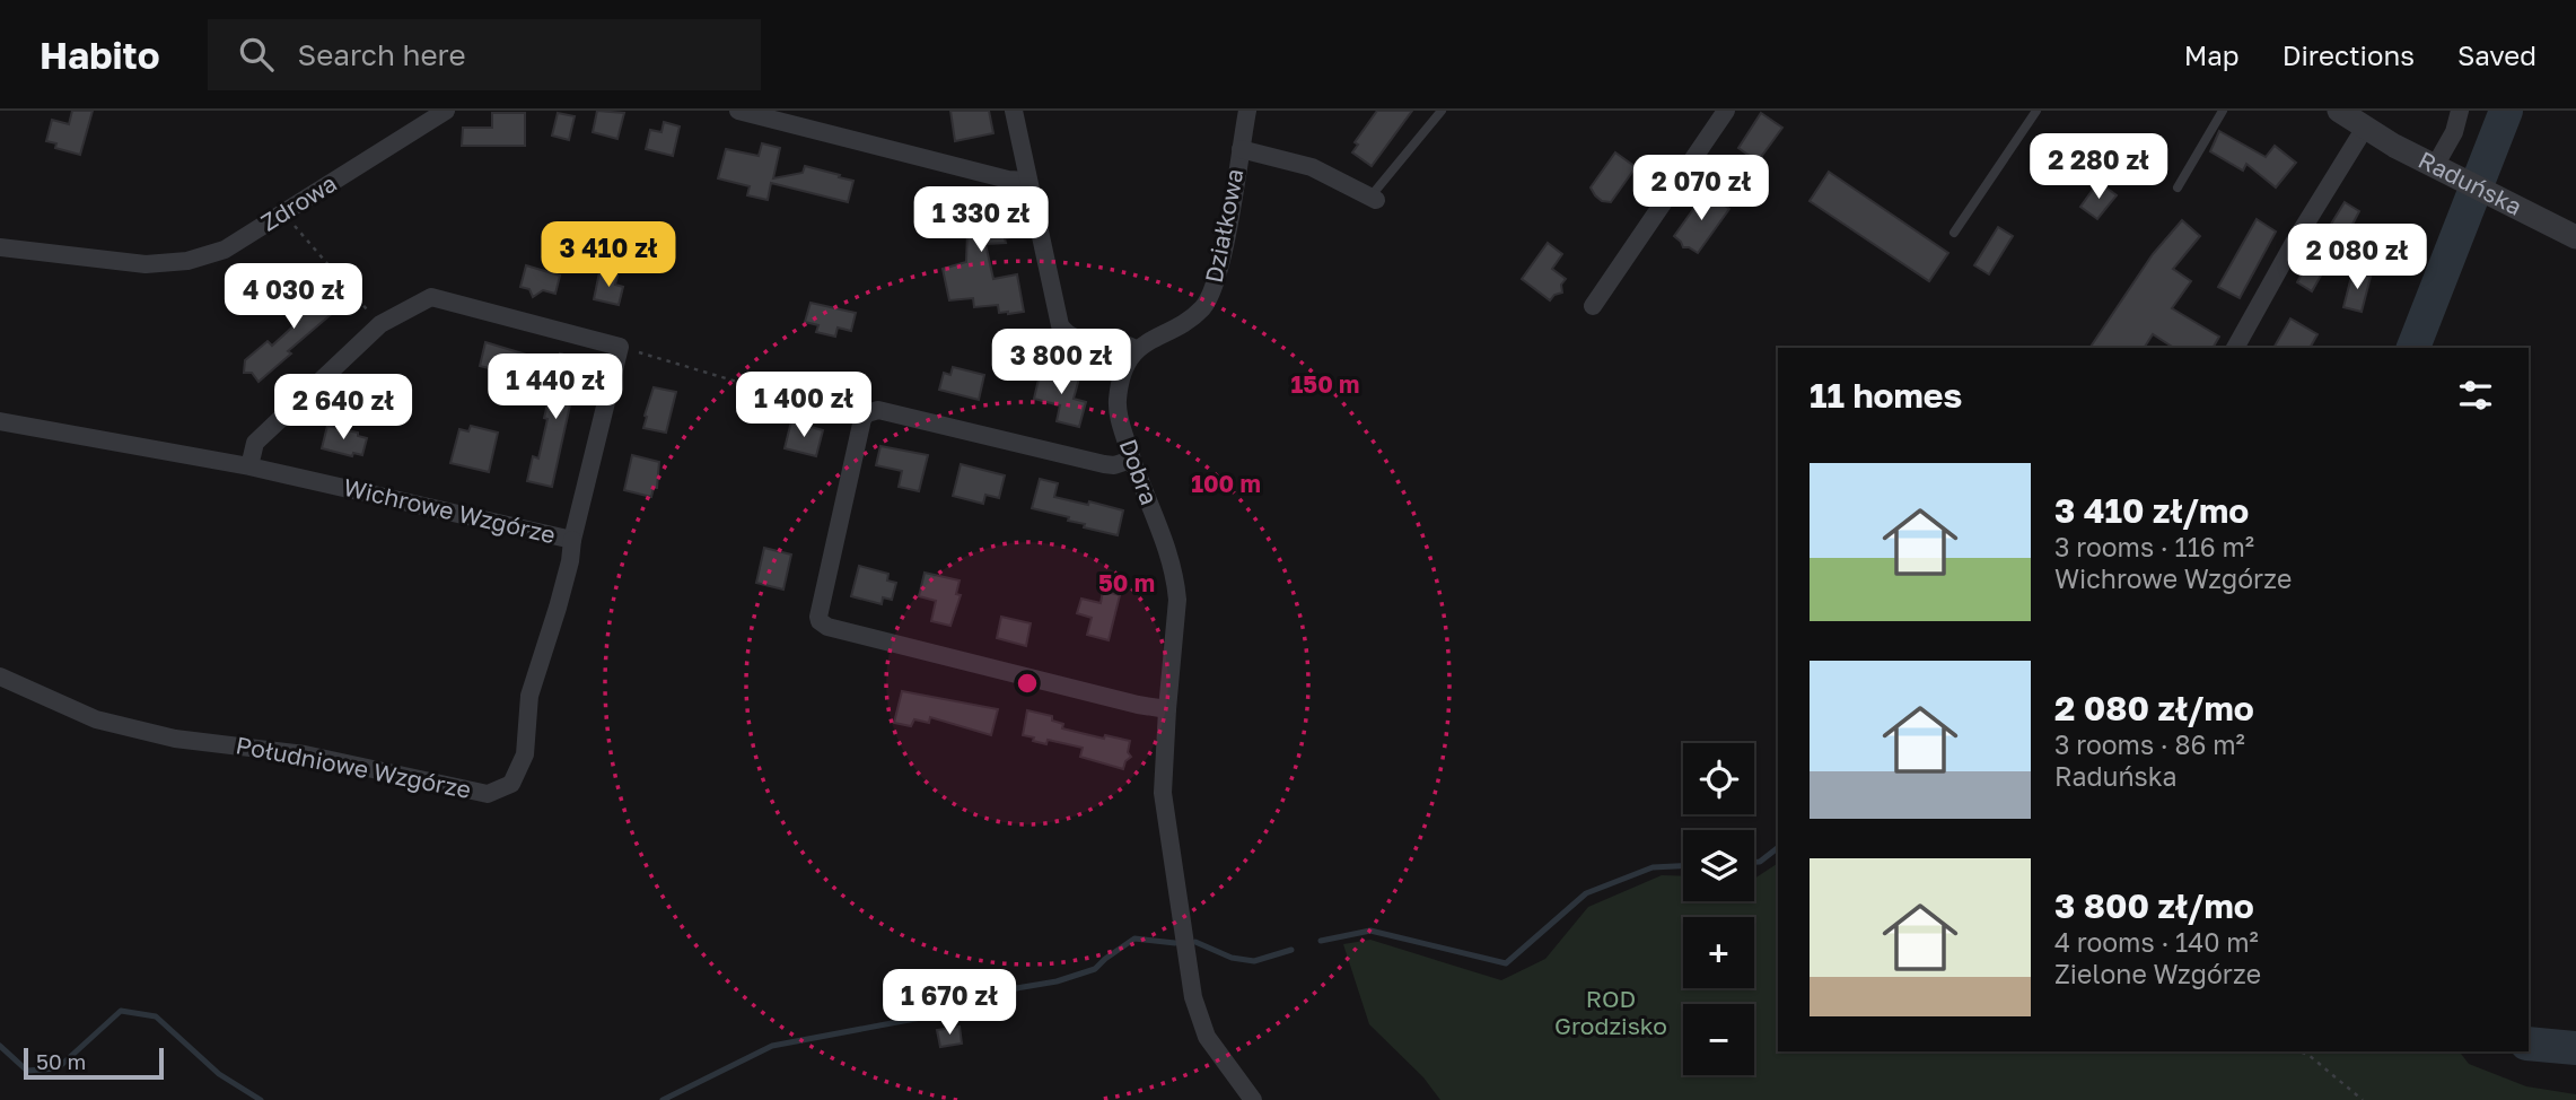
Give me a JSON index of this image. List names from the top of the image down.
{
  "streets": {
    "street": [
      "Raduńska",
      "Zdrowa",
      "Działkowa",
      "Dobra",
      "Wichrowe Wzgórze",
      "Południowe Wzgórze"
    ]
  },
  "crossings": [
    ["Działkowa", "Dobra"],
    ["Wichrowe Wzgórze", "Południowe Wzgórze"]
  ],
  "parks": ["ROD Grodzisko"],
  "scale_bar": "50 m",
  "page": {
    "header": "Habito",
    "search": "Search here",
    "nav": ["Map", "Directions", "Saved"],
    "price": [
      "2 280 zł",
      "2 070 zł",
      "1 330 zł",
      "3 410 zł",
      "2 080 zł",
      "4 030 zł",
      "3 800 zł",
      "1 440 zł",
      "1 400 zł",
      "2 640 zł",
      "1 670 zł"
    ],
    "heading": "11 homes",
    "list": [
      {
        "name": "3 410 zł/mo",
        "note": "3 rooms · 116 m² · Wichrowe Wzgórze"
      },
      {
        "name": "2 080 zł/mo",
        "note": "3 rooms · 86 m² · Raduńska"
      },
      {
        "name": "3 800 zł/mo",
        "note": "4 rooms · 140 m² · Zielone Wzgórze"
      }
    ],
    "map_buttons": ["+", "−"],
    "scale": "50 m"
  },
  "rings": ["150 m", "100 m", "50 m"]
}
